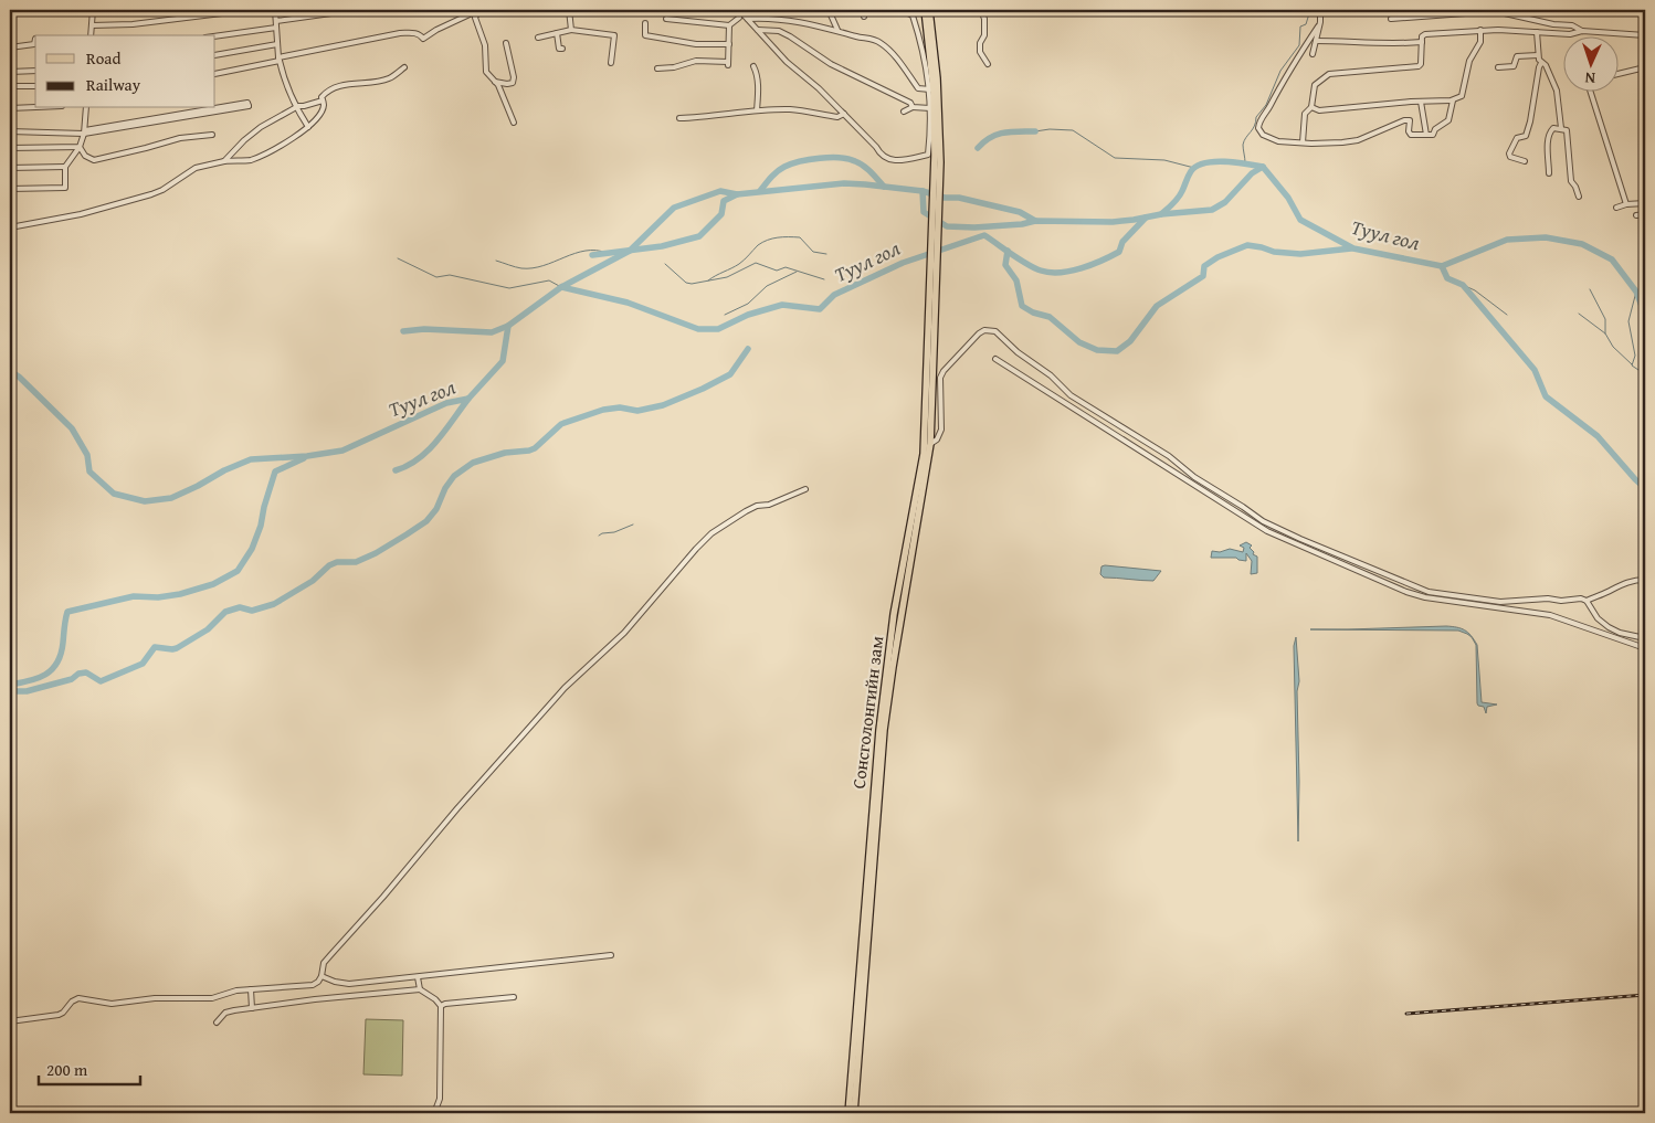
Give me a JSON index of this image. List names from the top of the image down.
{
  "streets": {
    "main road": ["Сонсголонгийн зам"]
  },
  "water": ["Туул гол"],
  "legend": ["Road", "Railway"],
  "scale_bar": "200 m",
  "north": "bottom"
}
